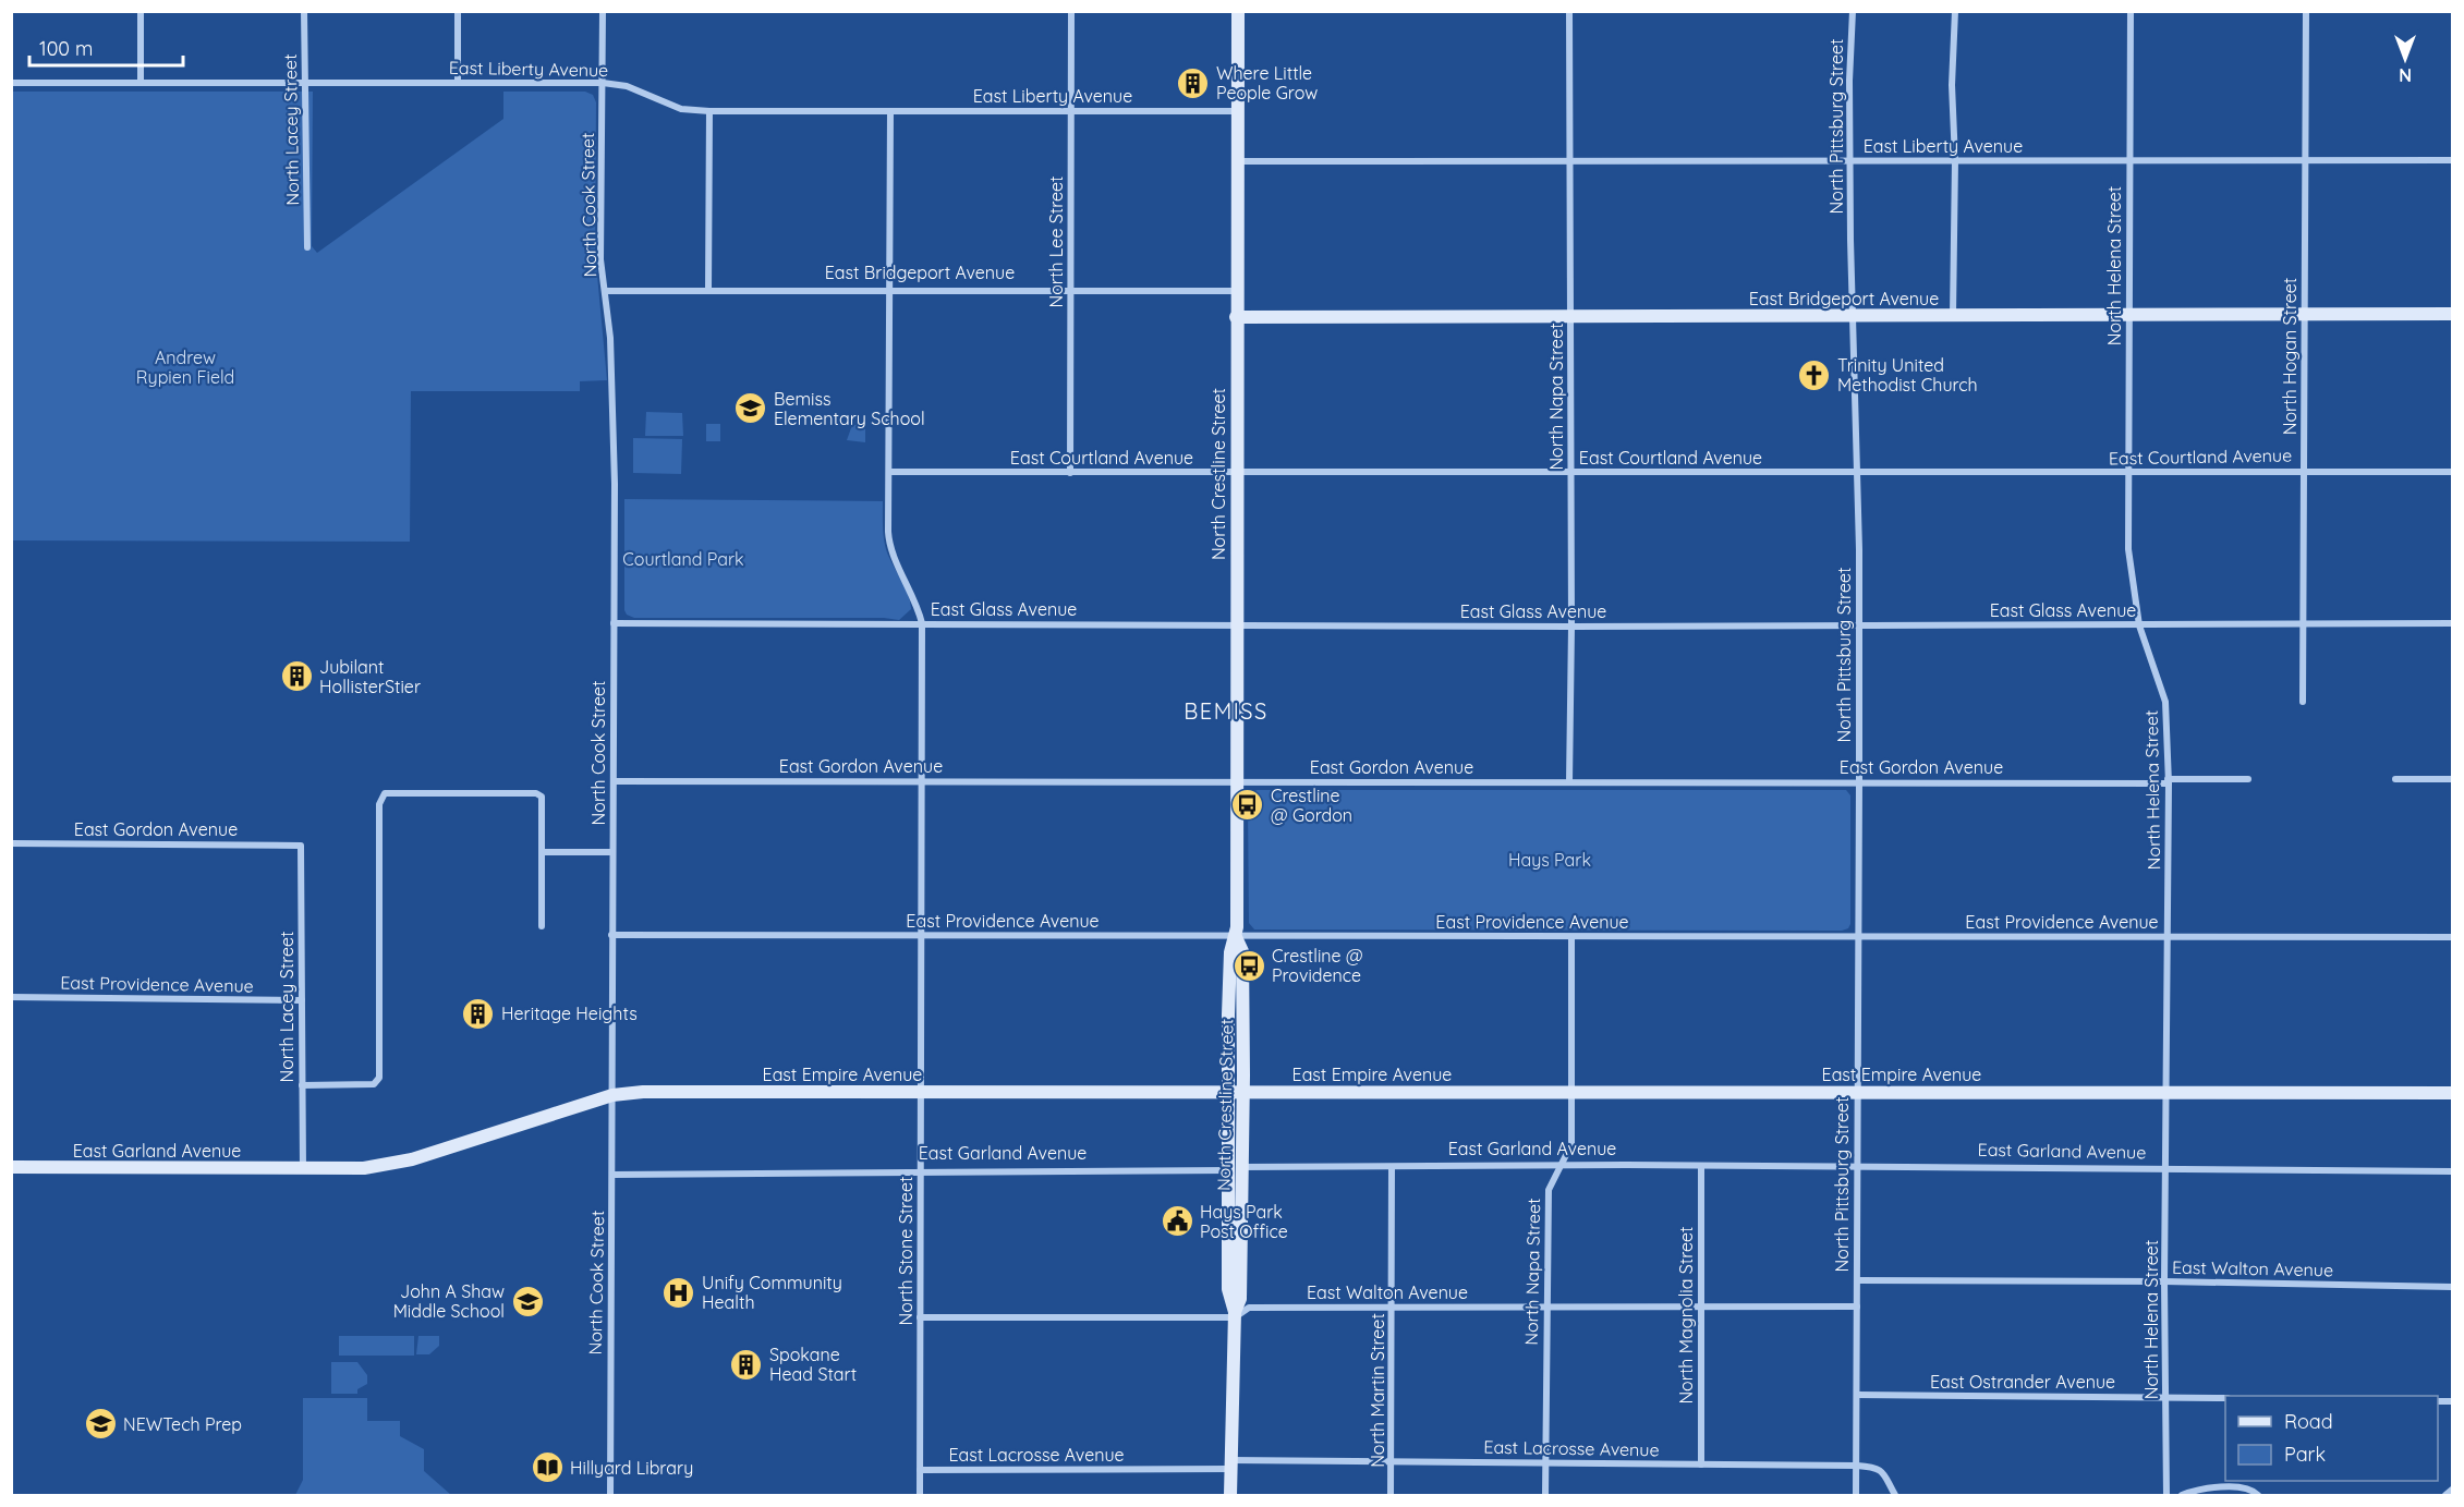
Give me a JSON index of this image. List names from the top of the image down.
{
  "streets": {
    "street": [
      "East Liberty Avenue",
      "North Pittsburg Street",
      "North Lacey Street",
      "North Cook Street",
      "North Lee Street",
      "North Helena Street",
      "East Bridgeport Avenue",
      "North Hogan Street",
      "North Napa Street",
      "East Courtland Avenue",
      "North Crestline Street",
      "East Glass Avenue",
      "East Gordon Avenue",
      "East Providence Avenue",
      "East Empire Avenue",
      "East Garland Avenue",
      "North Stone Street",
      "East Walton Avenue",
      "North Magnolia Street",
      "East Ostrander Avenue",
      "North Martin Street",
      "East Lacrosse Avenue"
    ]
  },
  "crossings": [
    ["East Liberty Avenue", "North Pittsburg Street"],
    ["East Liberty Avenue", "North Lacey Street"],
    ["East Liberty Avenue", "North Cook Street"],
    ["East Liberty Avenue", "North Lee Street"],
    ["East Liberty Avenue", "North Helena Street"],
    ["East Liberty Avenue", "North Hogan Street"],
    ["East Liberty Avenue", "North Napa Street"],
    ["East Liberty Avenue", "North Crestline Street"],
    ["East Liberty Avenue", "North Stone Street"],
    ["North Pittsburg Street", "East Bridgeport Avenue"],
    ["North Pittsburg Street", "East Courtland Avenue"],
    ["North Pittsburg Street", "East Glass Avenue"],
    ["North Pittsburg Street", "East Gordon Avenue"],
    ["North Pittsburg Street", "East Providence Avenue"],
    ["North Pittsburg Street", "East Empire Avenue"],
    ["North Pittsburg Street", "East Garland Avenue"],
    ["North Pittsburg Street", "East Walton Avenue"],
    ["North Pittsburg Street", "East Ostrander Avenue"],
    ["North Pittsburg Street", "East Lacrosse Avenue"],
    ["North Lacey Street", "East Gordon Avenue"],
    ["North Lacey Street", "East Providence Avenue"],
    ["North Lacey Street", "East Empire Avenue"],
    ["North Lacey Street", "East Garland Avenue"],
    ["North Cook Street", "East Bridgeport Avenue"],
    ["North Cook Street", "East Glass Avenue"],
    ["North Cook Street", "East Gordon Avenue"],
    ["North Cook Street", "East Providence Avenue"],
    ["North Cook Street", "East Empire Avenue"],
    ["North Cook Street", "East Garland Avenue"],
    ["North Lee Street", "East Bridgeport Avenue"],
    ["North Lee Street", "East Courtland Avenue"],
    ["North Helena Street", "East Bridgeport Avenue"],
    ["North Helena Street", "East Courtland Avenue"],
    ["North Helena Street", "East Glass Avenue"],
    ["North Helena Street", "East Gordon Avenue"],
    ["North Helena Street", "East Providence Avenue"],
    ["North Helena Street", "East Empire Avenue"],
    ["North Helena Street", "East Garland Avenue"],
    ["North Helena Street", "East Walton Avenue"],
    ["North Helena Street", "East Ostrander Avenue"],
    ["East Bridgeport Avenue", "North Hogan Street"],
    ["East Bridgeport Avenue", "North Napa Street"],
    ["East Bridgeport Avenue", "North Crestline Street"],
    ["East Bridgeport Avenue", "North Stone Street"],
    ["North Hogan Street", "East Courtland Avenue"],
    ["North Hogan Street", "East Glass Avenue"],
    ["North Napa Street", "East Courtland Avenue"],
    ["North Napa Street", "East Glass Avenue"],
    ["North Napa Street", "East Gordon Avenue"],
    ["North Napa Street", "East Providence Avenue"],
    ["North Napa Street", "East Empire Avenue"],
    ["North Napa Street", "East Garland Avenue"],
    ["North Napa Street", "East Walton Avenue"],
    ["North Napa Street", "East Lacrosse Avenue"],
    ["East Courtland Avenue", "North Crestline Street"],
    ["East Courtland Avenue", "North Stone Street"],
    ["North Crestline Street", "East Glass Avenue"],
    ["North Crestline Street", "East Gordon Avenue"],
    ["North Crestline Street", "East Providence Avenue"],
    ["North Crestline Street", "East Empire Avenue"],
    ["North Crestline Street", "East Garland Avenue"],
    ["North Crestline Street", "East Walton Avenue"],
    ["North Crestline Street", "East Lacrosse Avenue"],
    ["East Glass Avenue", "North Stone Street"],
    ["East Gordon Avenue", "North Stone Street"],
    ["East Providence Avenue", "North Stone Street"],
    ["East Empire Avenue", "East Garland Avenue"],
    ["East Empire Avenue", "North Stone Street"],
    ["East Garland Avenue", "North Stone Street"],
    ["East Garland Avenue", "North Magnolia Street"],
    ["East Garland Avenue", "North Martin Street"],
    ["North Stone Street", "East Walton Avenue"],
    ["North Stone Street", "East Lacrosse Avenue"],
    ["East Walton Avenue", "North Magnolia Street"],
    ["East Walton Avenue", "North Martin Street"],
    ["North Magnolia Street", "East Lacrosse Avenue"],
    ["North Martin Street", "East Lacrosse Avenue"]
  ],
  "districts": ["BEMISS"],
  "parks": ["Andrew Rypien Field", "Courtland Park", "Hays Park"],
  "places": {
    "building": [
      "Where Little People Grow",
      "Jubilant HollisterStier",
      "Heritage Heights",
      "Spokane Head Start"
    ],
    "church": ["Trinity United Methodist Church"],
    "school or university": ["Bemiss Elementary School", "John A Shaw Middle School", "NEWTech Prep"],
    "bus stop": ["Crestline @ Gordon", "Crestline @ Providence"],
    "public building": ["Hays Park Post Office"],
    "hospital": ["Unify Community Health"],
    "library": ["Hillyard Library"]
  },
  "legend": ["Road", "Park"],
  "scale_bar": "100 m",
  "north": "bottom"
}
